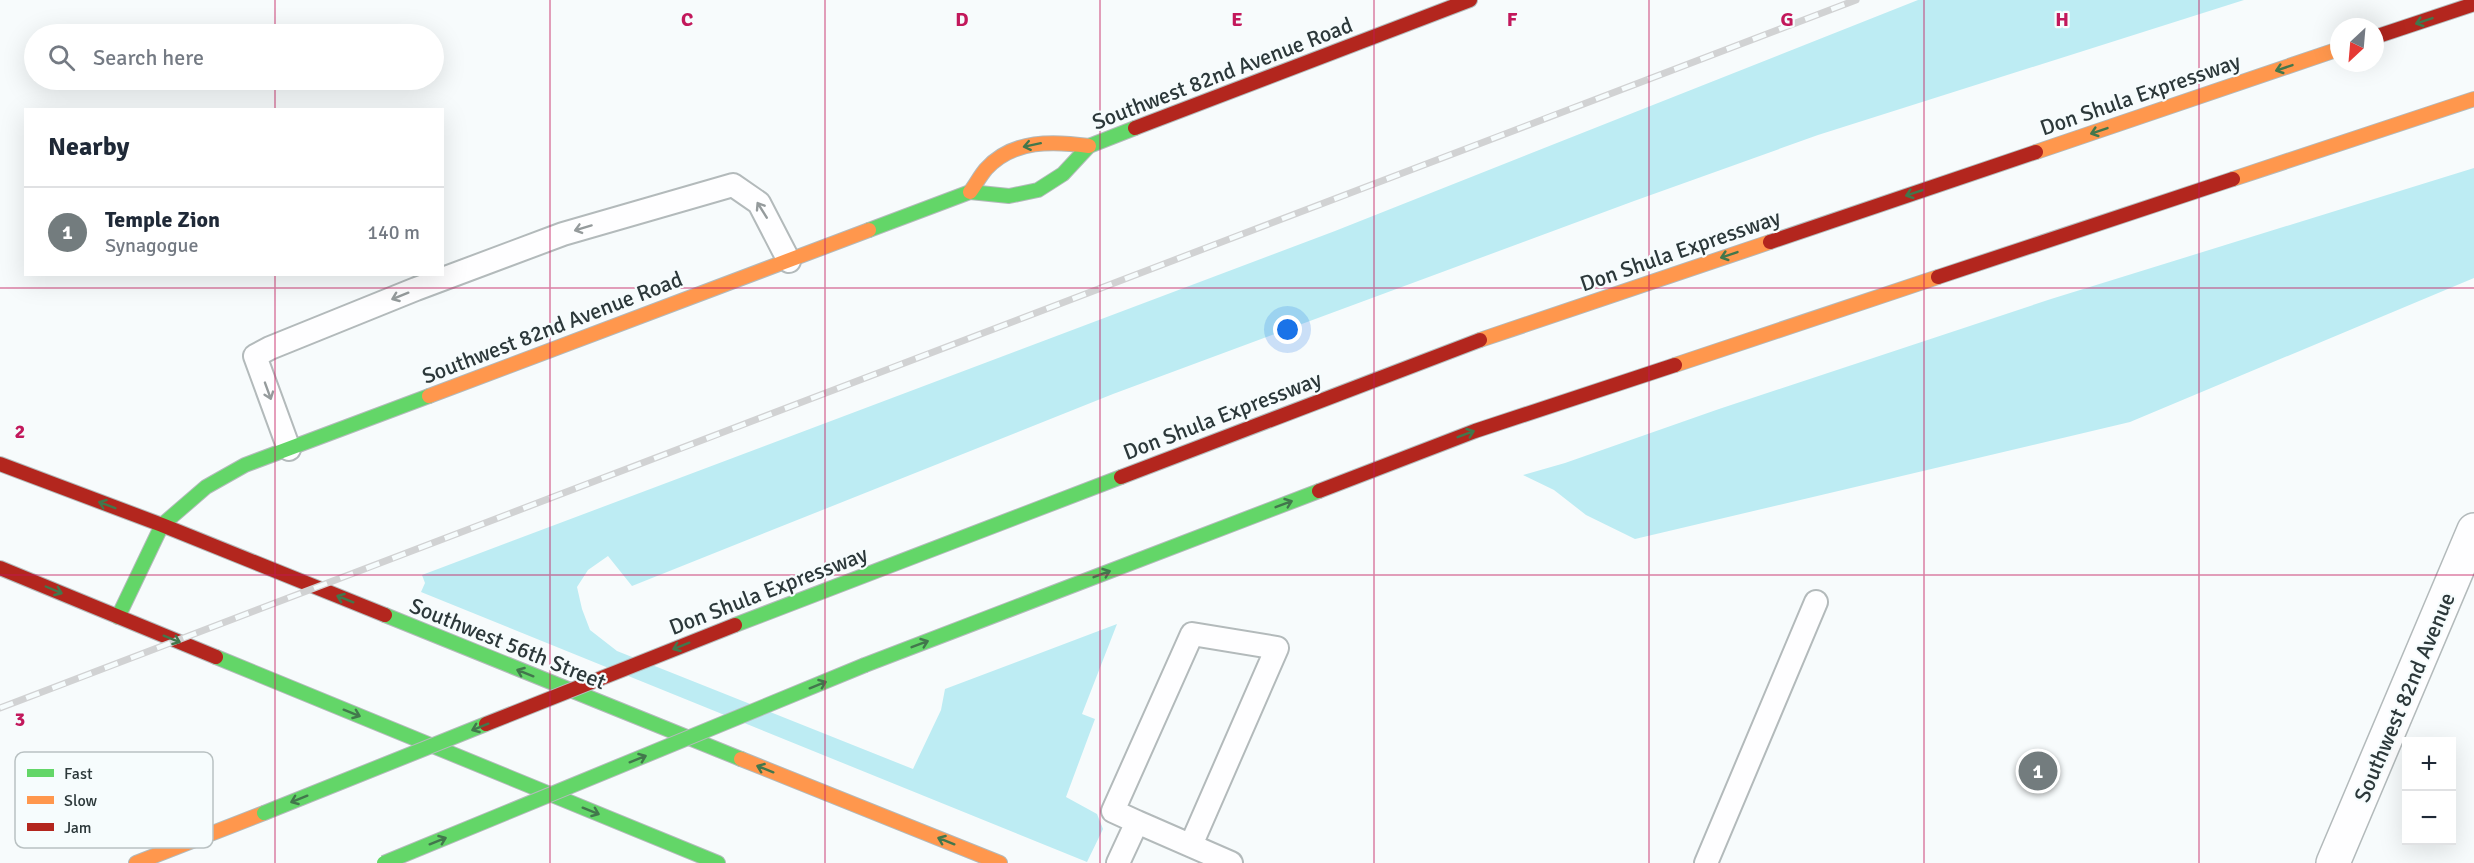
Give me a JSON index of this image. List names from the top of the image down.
{
  "streets": {
    "main road": ["Southwest 82nd Avenue Road", "Don Shula Expressway", "Southwest 56th Street"],
    "street": ["Southwest 82nd Avenue"]
  },
  "crossings": [
    ["Southwest 82nd Avenue Road", "Southwest 56th Street"]
  ],
  "legend": ["Fast", "Slow", "Jam"],
  "north": "bottom left",
  "page": {
    "search": "Search here",
    "heading": "Nearby",
    "list": [
      {
        "mark": "1",
        "name": "Temple Zion",
        "note": "Synagogue",
        "value": "140 m"
      }
    ],
    "map_buttons": ["+", "−"],
    "pins": "1"
  },
  "grid": {
    "columns": [
      "C",
      "D",
      "E",
      "F",
      "G",
      "H"
    ],
    "rows": ["2", "3"]
  }
}
